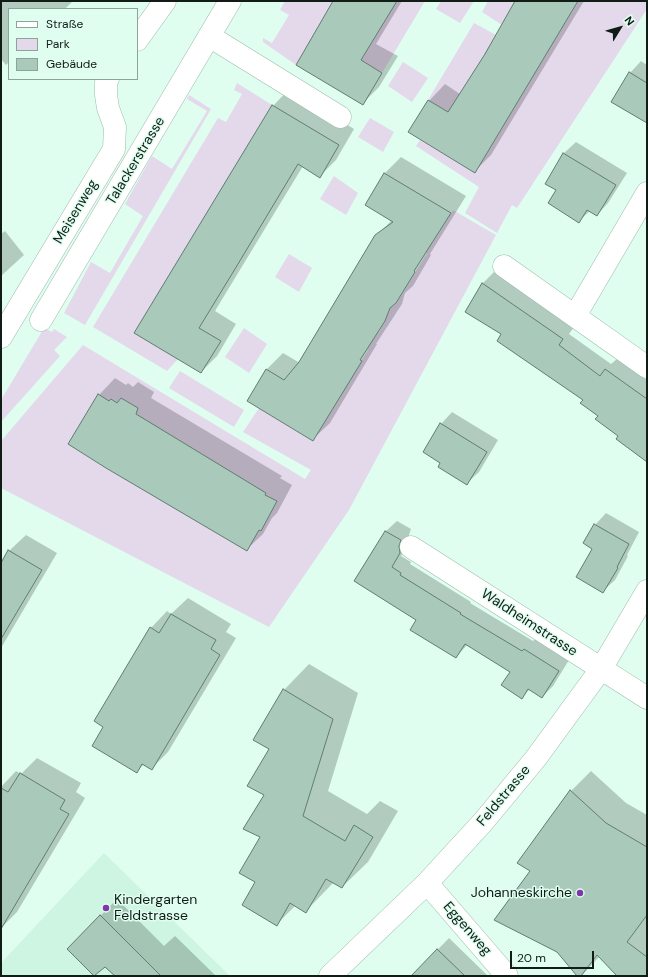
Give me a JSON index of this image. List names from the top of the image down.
{
  "streets": {
    "street": [
      "Talackerstrasse",
      "Meisenweg",
      "Waldheimstrasse",
      "Feldstrasse",
      "Eggenweg"
    ]
  },
  "crossings": [
    ["Waldheimstrasse", "Feldstrasse"],
    ["Feldstrasse", "Eggenweg"]
  ],
  "places": ["Johanneskirche", "Kindergarten Feldstrasse"],
  "legend": ["Straße", "Park", "Gebäude"],
  "scale_bar": "20 m",
  "north": "top right"
}
